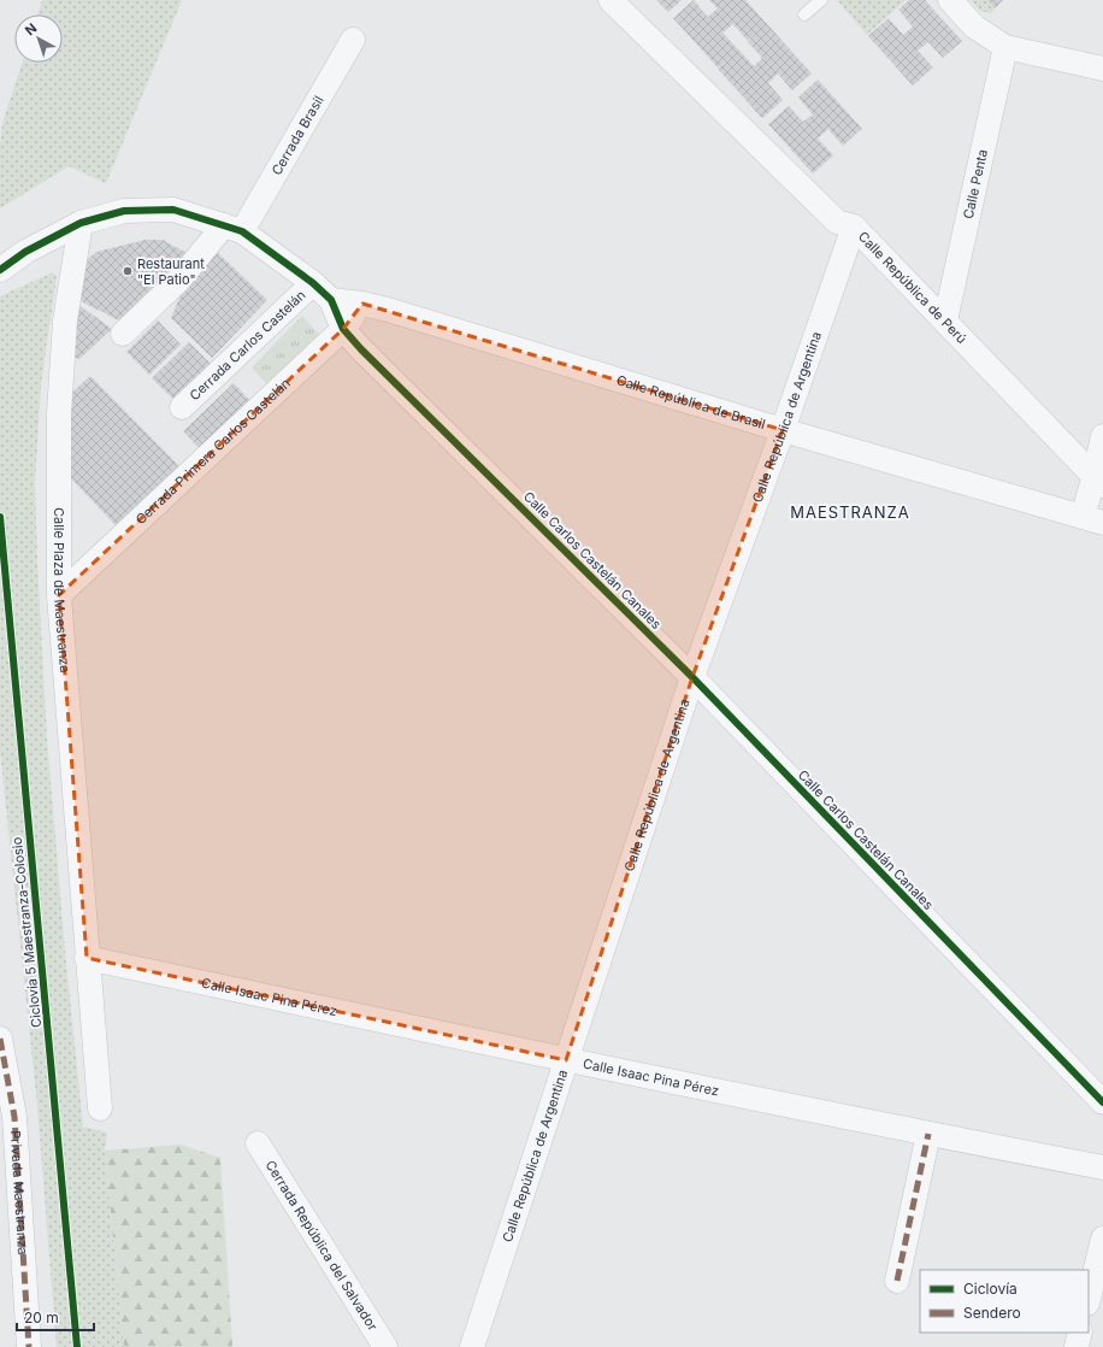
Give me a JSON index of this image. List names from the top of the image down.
{
  "streets": {
    "street": [
      "Cerrada Brasil",
      "Calle Penta",
      "Calle República de Perú",
      "Cerrada Carlos Castelán",
      "Calle República de Brasil",
      "Calle República de Argentina",
      "Cerrada Primera Carlos Castelán",
      "Calle Carlos Castelán Canales",
      "Calle Plaza de Maestranza",
      "Calle Isaac Pina Pérez",
      "Privada Maestranza",
      "Cerrada República del Salvador"
    ],
    "cycle path": ["Ciclovía 5 Maestranza-Colosio"]
  },
  "crossings": [
    ["Cerrada Brasil", "Calle Carlos Castelán Canales"],
    ["Calle Penta", "Calle República de Perú"],
    ["Calle República de Perú", "Calle República de Argentina"],
    ["Cerrada Carlos Castelán", "Calle Carlos Castelán Canales"],
    ["Calle República de Brasil", "Calle República de Argentina"],
    ["Calle República de Brasil", "Cerrada Primera Carlos Castelán"],
    ["Calle República de Argentina", "Calle Carlos Castelán Canales"],
    ["Calle República de Argentina", "Calle Isaac Pina Pérez"],
    ["Cerrada Primera Carlos Castelán", "Calle Carlos Castelán Canales"],
    ["Cerrada Primera Carlos Castelán", "Calle Plaza de Maestranza"],
    ["Calle Carlos Castelán Canales", "Calle Plaza de Maestranza"],
    ["Calle Plaza de Maestranza", "Calle Isaac Pina Pérez"]
  ],
  "districts": ["MAESTRANZA"],
  "places": ["Restaurant \"El Patio\""],
  "legend": ["Ciclovía", "Sendero"],
  "scale_bar": "20 m",
  "north": "top left"
}
